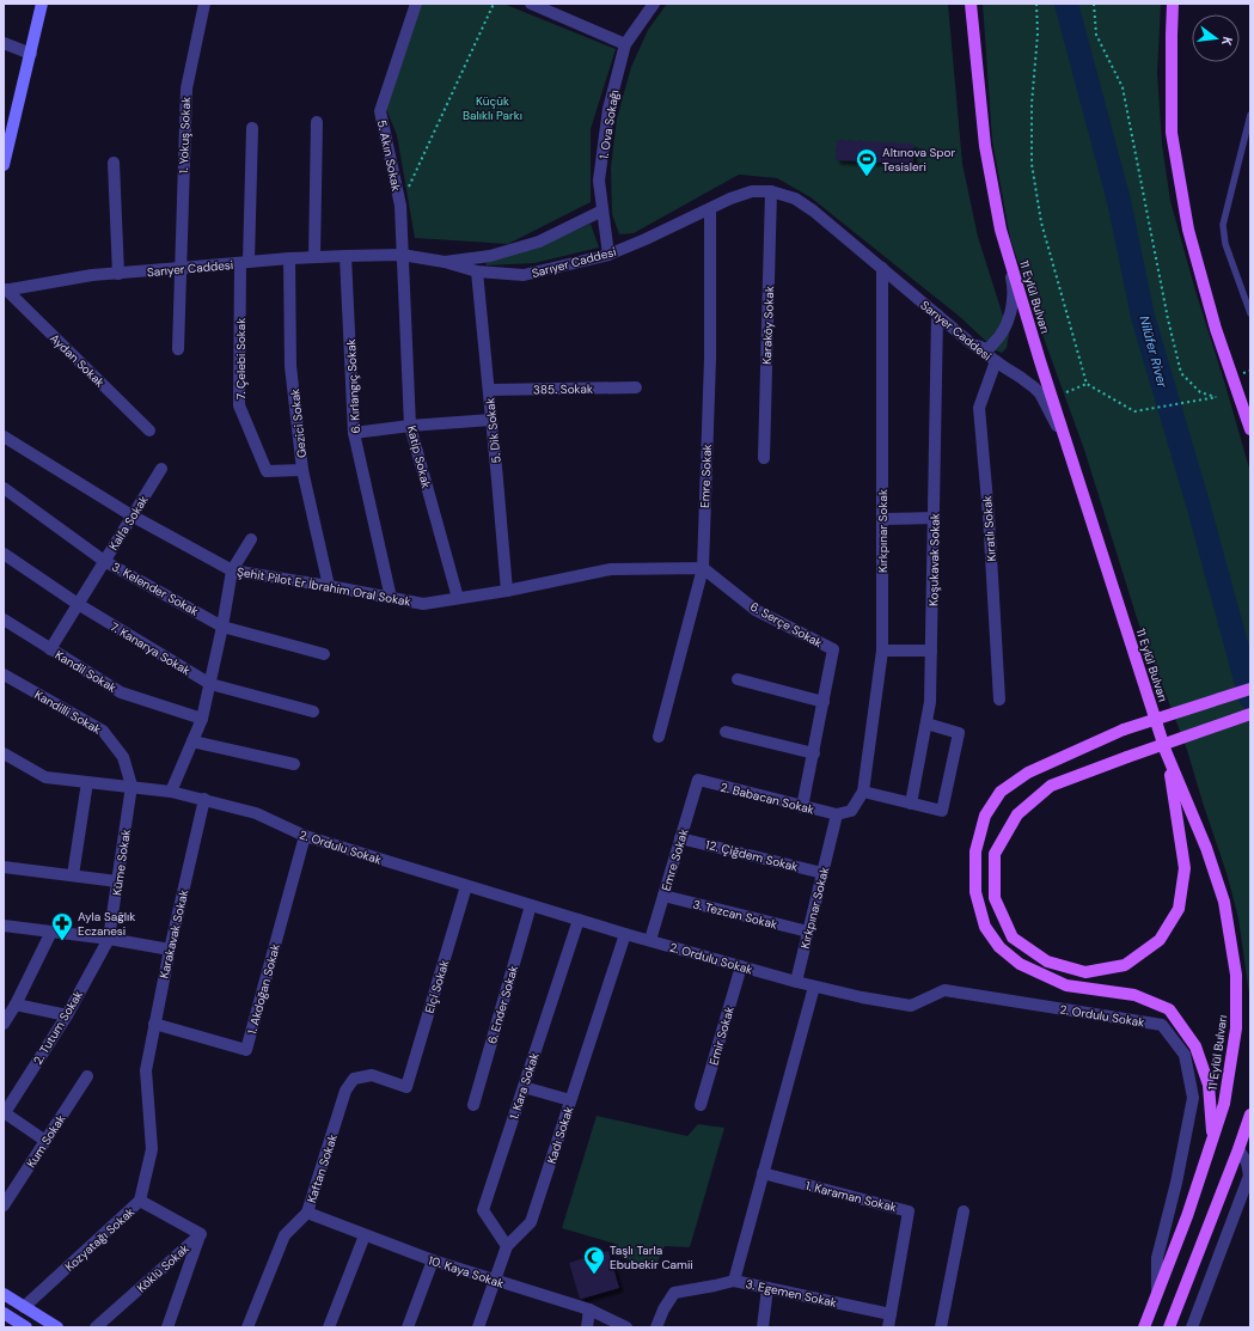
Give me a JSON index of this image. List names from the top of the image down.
{
  "streets": {
    "main road": ["11 Eylül Bulvarı"],
    "street": [
      "1. Ova Sokağı",
      "1. Yokuş Sokak",
      "5. Akın Sokak",
      "Sarıyer Caddesi",
      "Karaköy Sokak",
      "7. Çelebi Sokak",
      "Aydan Sokak",
      "6. Kırlangıç Sokak",
      "385. Sokak",
      "Gezici Sokak",
      "5. Dik Sokak",
      "Katip Sokak",
      "Emre Sokak",
      "Kalfa Sokak",
      "Kıratlı Sokak",
      "Kırkpınar Sokak",
      "Koşukavak Sokak",
      "Şehit Pilot Er İbrahim Oral Sokak",
      "3. Kelender Sokak",
      "6. Serçe Sokak",
      "7. Kanarya Sokak",
      "Kandil Sokak",
      "Kandilli Sokak",
      "2. Babacan Sokak",
      "2. Ordulu Sokak",
      "12. Çiğdem Sokak",
      "Küme Sokak",
      "3. Tezcan Sokak",
      "Karakavak Sokak",
      "Elçi Sokak",
      "1. Akdoğan Sokak",
      "6. Ender Sokak",
      "2. Tutum Sokak",
      "Emir Sokak",
      "1. Kara Sokak",
      "Kadı Sokak",
      "Kum Sokak",
      "Kaftan Sokak",
      "1. Karaman Sokak",
      "Kozyatağı Sokak",
      "Köklü Sokak",
      "10. Kaya Sokak",
      "3. Egemen Sokak"
    ]
  },
  "crossings": [
    ["1. Ova Sokağı", "Sarıyer Caddesi"],
    ["1. Yokuş Sokak", "Sarıyer Caddesi"],
    ["5. Akın Sokak", "Sarıyer Caddesi"],
    ["5. Akın Sokak", "Katip Sokak"],
    ["Sarıyer Caddesi", "11 Eylül Bulvarı"],
    ["Sarıyer Caddesi", "Karaköy Sokak"],
    ["Sarıyer Caddesi", "7. Çelebi Sokak"],
    ["Sarıyer Caddesi", "Aydan Sokak"],
    ["Sarıyer Caddesi", "6. Kırlangıç Sokak"],
    ["Sarıyer Caddesi", "Gezici Sokak"],
    ["Sarıyer Caddesi", "5. Dik Sokak"],
    ["Sarıyer Caddesi", "Katip Sokak"],
    ["Sarıyer Caddesi", "Emre Sokak"],
    ["Sarıyer Caddesi", "Kıratlı Sokak"],
    ["Sarıyer Caddesi", "Kırkpınar Sokak"],
    ["Sarıyer Caddesi", "Koşukavak Sokak"],
    ["11 Eylül Bulvarı", "2. Ordulu Sokak"],
    ["7. Çelebi Sokak", "Gezici Sokak"],
    ["6. Kırlangıç Sokak", "Şehit Pilot Er İbrahim Oral Sokak"],
    ["385. Sokak", "5. Dik Sokak"],
    ["Gezici Sokak", "Şehit Pilot Er İbrahim Oral Sokak"],
    ["5. Dik Sokak", "Şehit Pilot Er İbrahim Oral Sokak"],
    ["Katip Sokak", "Şehit Pilot Er İbrahim Oral Sokak"],
    ["Emre Sokak", "6. Serçe Sokak"],
    ["Emre Sokak", "2. Babacan Sokak"],
    ["Emre Sokak", "2. Ordulu Sokak"],
    ["Emre Sokak", "12. Çiğdem Sokak"],
    ["Emre Sokak", "3. Tezcan Sokak"],
    ["Kalfa Sokak", "Şehit Pilot Er İbrahim Oral Sokak"],
    ["Kalfa Sokak", "3. Kelender Sokak"],
    ["Kalfa Sokak", "7. Kanarya Sokak"],
    ["Kalfa Sokak", "Kandil Sokak"],
    ["Kırkpınar Sokak", "2. Babacan Sokak"],
    ["Kırkpınar Sokak", "2. Ordulu Sokak"],
    ["Kırkpınar Sokak", "12. Çiğdem Sokak"],
    ["Kırkpınar Sokak", "3. Tezcan Sokak"],
    ["6. Serçe Sokak", "2. Babacan Sokak"],
    ["Kandilli Sokak", "2. Ordulu Sokak"],
    ["Kandilli Sokak", "Küme Sokak"],
    ["2. Ordulu Sokak", "Küme Sokak"],
    ["2. Ordulu Sokak", "Karakavak Sokak"],
    ["2. Ordulu Sokak", "Elçi Sokak"],
    ["2. Ordulu Sokak", "1. Akdoğan Sokak"],
    ["2. Ordulu Sokak", "6. Ender Sokak"],
    ["2. Ordulu Sokak", "Emir Sokak"],
    ["2. Ordulu Sokak", "1. Kara Sokak"],
    ["2. Ordulu Sokak", "Kadı Sokak"],
    ["Küme Sokak", "2. Tutum Sokak"],
    ["Karakavak Sokak", "1. Akdoğan Sokak"],
    ["Karakavak Sokak", "Kozyatağı Sokak"],
    ["Elçi Sokak", "Kaftan Sokak"],
    ["1. Kara Sokak", "Kadı Sokak"],
    ["Kadı Sokak", "10. Kaya Sokak"],
    ["Kaftan Sokak", "10. Kaya Sokak"],
    ["1. Karaman Sokak", "3. Egemen Sokak"],
    ["Kozyatağı Sokak", "Köklü Sokak"]
  ],
  "water": ["Nilüfer River"],
  "parks": ["Küçük Balıklı Parkı"],
  "places": {
    "sports": ["Altınova Spor Tesisleri"],
    "pharmacy": ["Ayla Sağlık Eczanesi"],
    "mosque": ["Taşlı Tarla Ebubekir Camii"]
  },
  "north": "right"
}
